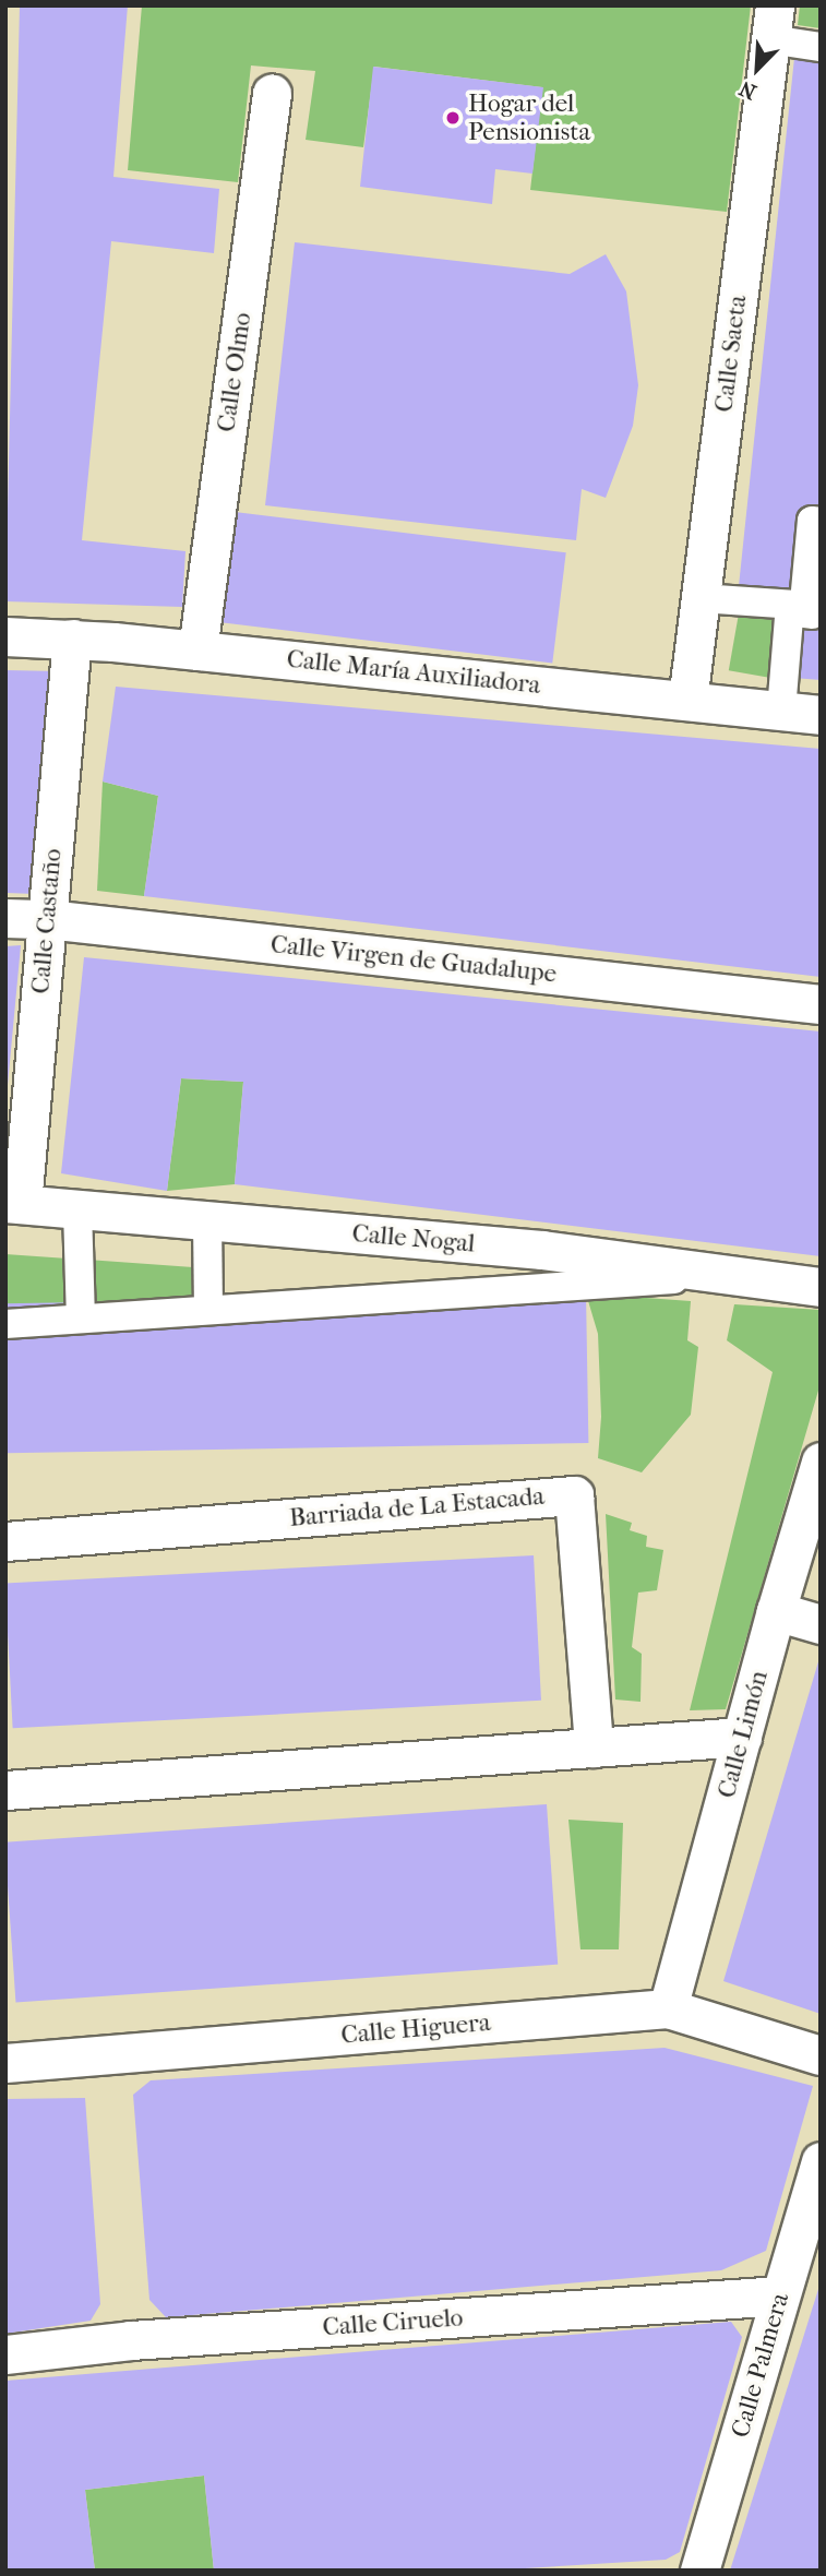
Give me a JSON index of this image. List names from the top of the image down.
{
  "streets": {
    "street": [
      "Calle Saeta",
      "Calle Olmo",
      "Calle María Auxiliadora",
      "Calle Castaño",
      "Calle Virgen de Guadalupe",
      "Calle Nogal",
      "Barriada de La Estacada",
      "Calle Limón",
      "Calle Higuera",
      "Calle Ciruelo",
      "Calle Palmera"
    ]
  },
  "crossings": [
    ["Calle Saeta", "Calle María Auxiliadora"],
    ["Calle Olmo", "Calle María Auxiliadora"],
    ["Calle María Auxiliadora", "Calle Castaño"],
    ["Calle Castaño", "Calle Virgen de Guadalupe"],
    ["Calle Castaño", "Calle Nogal"],
    ["Calle Limón", "Calle Higuera"],
    ["Calle Ciruelo", "Calle Palmera"]
  ],
  "places": ["Hogar del Pensionista"],
  "north": "bottom left"
}
